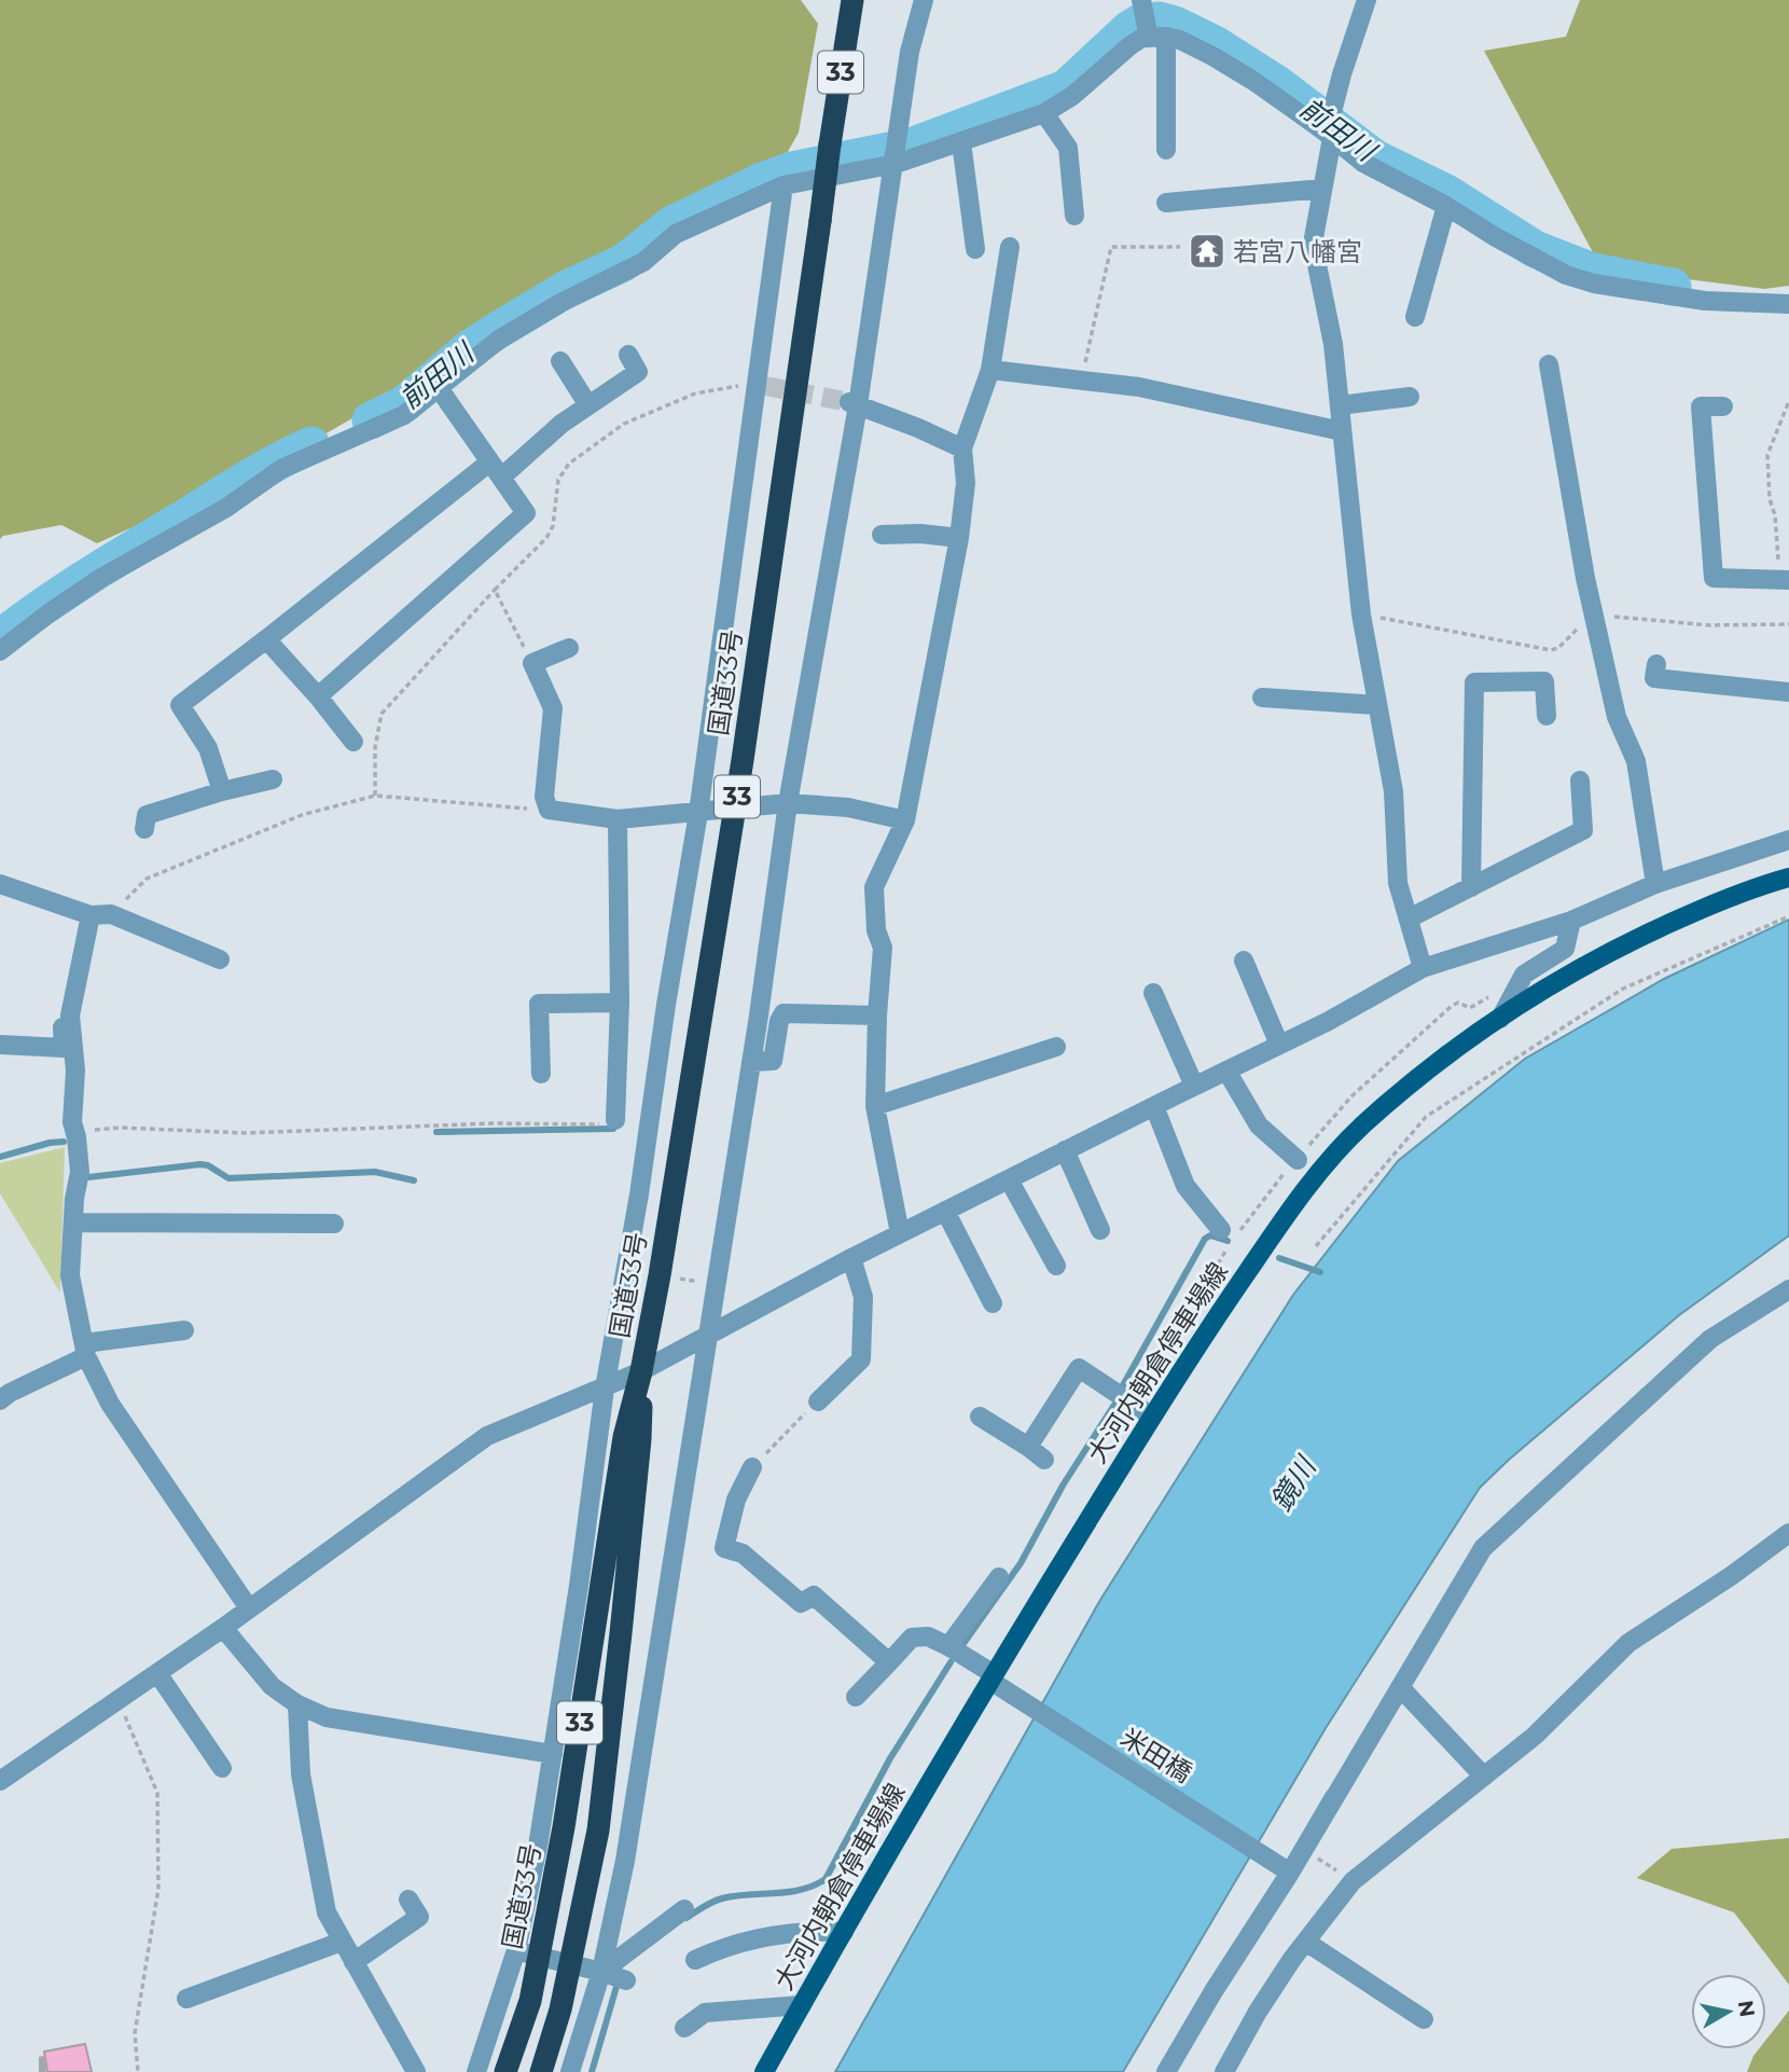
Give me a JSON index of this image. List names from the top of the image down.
{
  "streets": {
    "highway": ["33", "国道33号"],
    "main road": ["大河内朝倉停車場線"],
    "street": ["米田橋"]
  },
  "crossings": [
    ["大河内朝倉停車場線", "米田橋"]
  ],
  "water": ["前田川", "鏡川"],
  "places": {
    "temple": ["若宮八幡宮"]
  },
  "north": "right"
}
